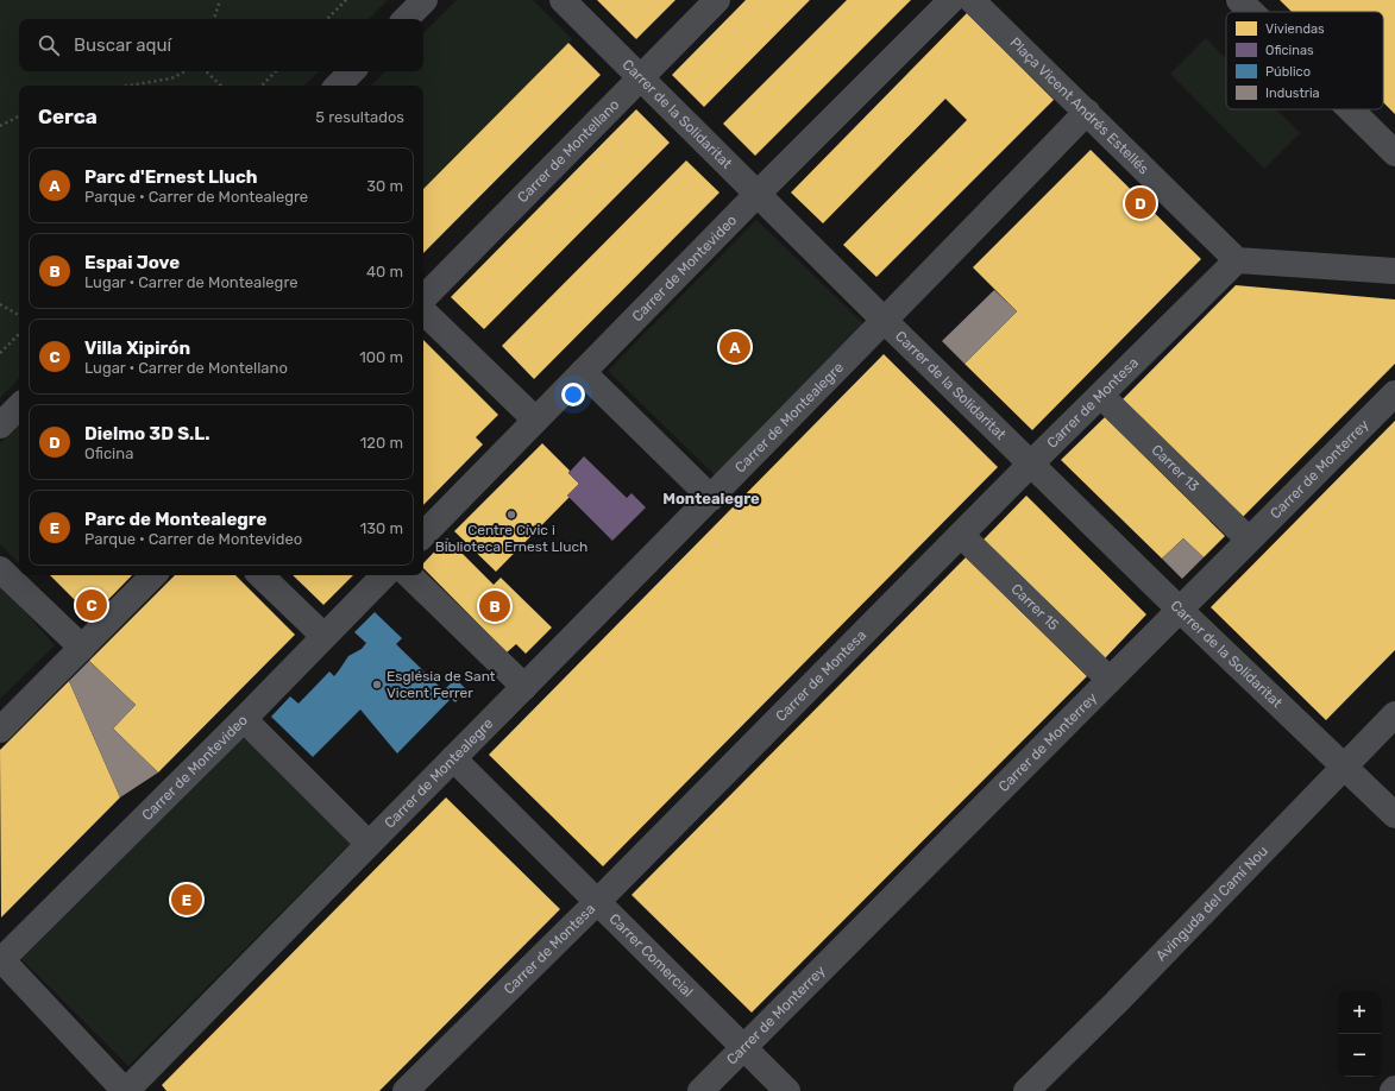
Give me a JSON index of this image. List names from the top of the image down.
{
  "streets": {
    "street": [
      "Plaça Vicent Andrés Estellés",
      "Carrer de la Solidaritat",
      "Carrer de Montellano",
      "Carrer de Montevideo",
      "Carrer de Montesa",
      "Carrer de Montealegre",
      "Carrer 13",
      "Carrer de Monterrey",
      "Carrer 15",
      "Avinguda del Camí Nou",
      "Carrer Comercial"
    ]
  },
  "crossings": [
    ["Plaça Vicent Andrés Estellés", "Carrer de Montesa"],
    ["Plaça Vicent Andrés Estellés", "Carrer de Montealegre"],
    ["Carrer de la Solidaritat", "Carrer de Montellano"],
    ["Carrer de la Solidaritat", "Carrer de Montevideo"],
    ["Carrer de la Solidaritat", "Carrer de Montesa"],
    ["Carrer de la Solidaritat", "Carrer de Montealegre"],
    ["Carrer de la Solidaritat", "Carrer de Monterrey"],
    ["Carrer de la Solidaritat", "Avinguda del Camí Nou"],
    ["Carrer de Montesa", "Carrer 13"],
    ["Carrer de Montesa", "Carrer 15"],
    ["Carrer de Montesa", "Carrer Comercial"],
    ["Carrer de Montealegre", "Carrer Comercial"],
    ["Carrer 13", "Carrer de Monterrey"],
    ["Carrer de Monterrey", "Carrer 15"],
    ["Carrer de Monterrey", "Carrer Comercial"]
  ],
  "districts": ["Montealegre"],
  "places": ["Centre Cívic i Biblioteca Ernest Lluch", "Església de Sant Vicent Ferrer"],
  "legend": [
    "Viviendas",
    "Oficinas",
    "Público",
    "Industria"
  ],
  "page": {
    "search": "Buscar aquí",
    "heading": ["Cerca", "5 resultados"],
    "list": [
      {
        "mark": "A",
        "name": "Parc d'Ernest Lluch",
        "note": "Parque · Carrer de Montealegre",
        "value": "30 m"
      },
      {
        "mark": "B",
        "name": "Espai Jove",
        "note": "Lugar · Carrer de Montealegre",
        "value": "40 m"
      },
      {
        "mark": "C",
        "name": "Villa Xipirón",
        "note": "Lugar · Carrer de Montellano",
        "value": "100 m"
      },
      {
        "mark": "D",
        "name": "Dielmo 3D S.L.",
        "note": "Oficina",
        "value": "120 m"
      },
      {
        "mark": "E",
        "name": "Parc de Montealegre",
        "note": "Parque · Carrer de Montevideo",
        "value": "130 m"
      }
    ],
    "pins": [
      "D",
      "A",
      "C",
      "B",
      "E"
    ],
    "map_buttons": ["+", "−"]
  }
}
